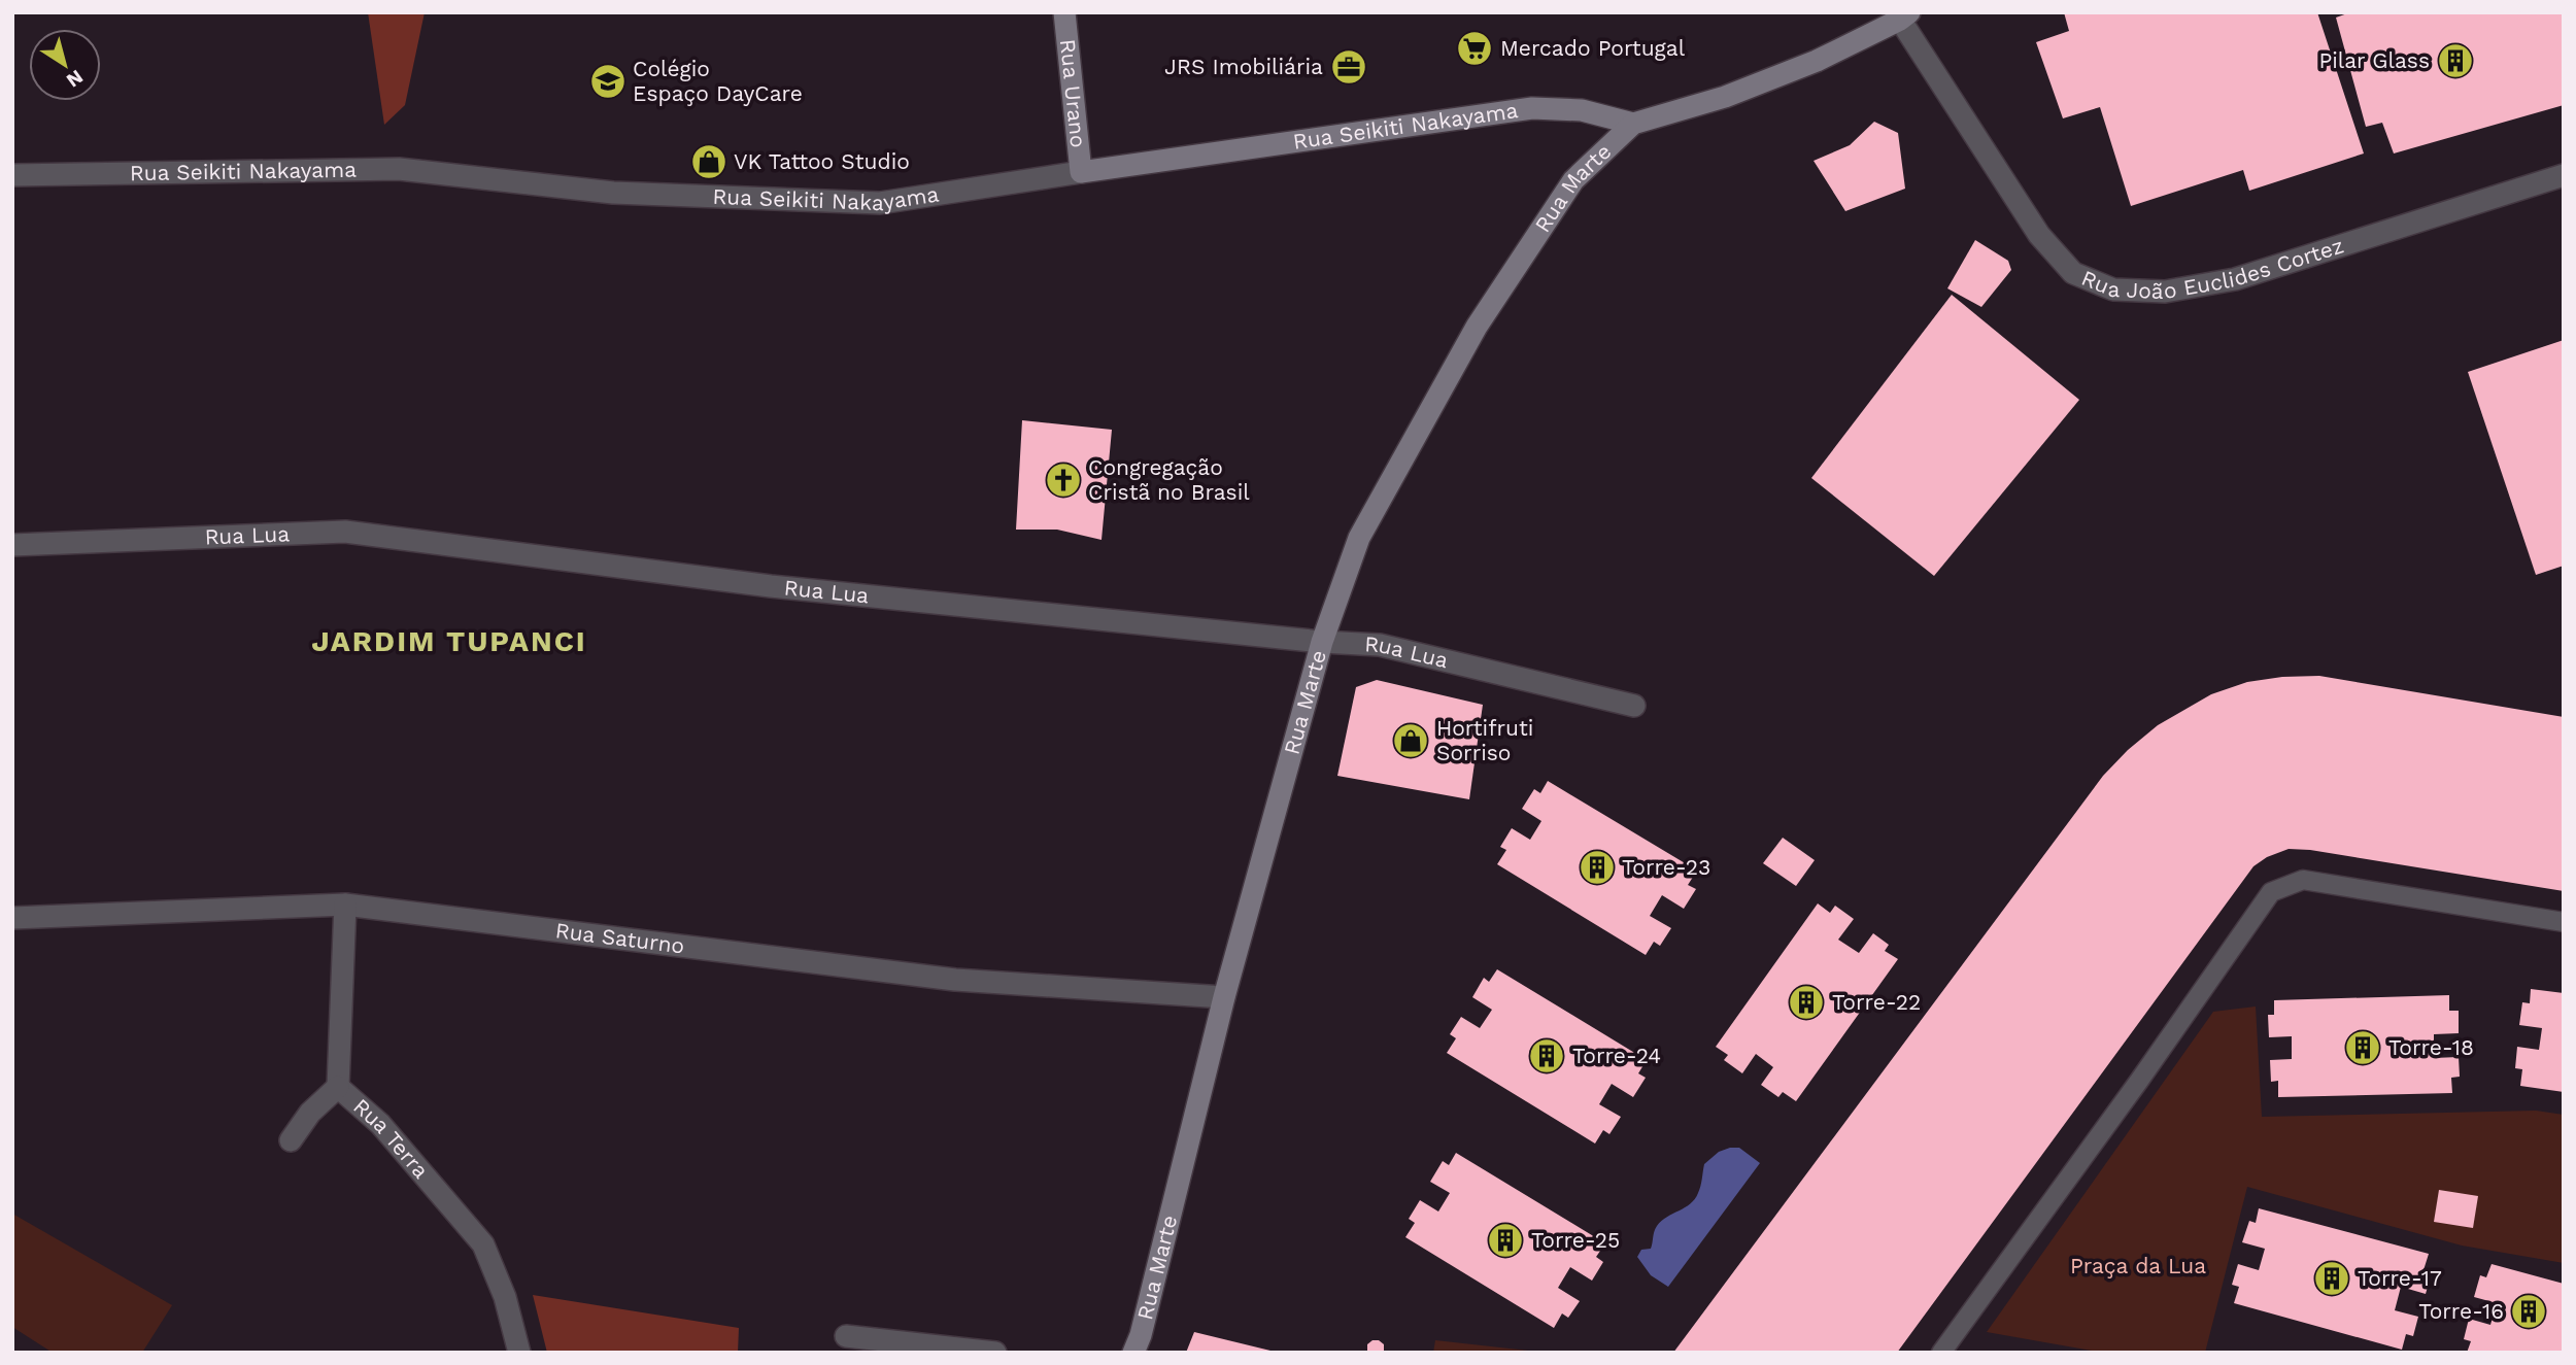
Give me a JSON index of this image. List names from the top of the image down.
{
  "streets": {
    "street": [
      "Rua Urano",
      "Rua Seikiti Nakayama",
      "Rua Marte",
      "Rua João Euclides Cortez",
      "Rua Lua",
      "Rua Saturno",
      "Rua Terra"
    ]
  },
  "crossings": [
    ["Rua Urano", "Rua Seikiti Nakayama"],
    ["Rua Seikiti Nakayama", "Rua Marte"],
    ["Rua Marte", "Rua Lua"],
    ["Rua Marte", "Rua Saturno"],
    ["Rua Saturno", "Rua Terra"]
  ],
  "districts": ["JARDIM TUPANCI"],
  "parks": ["Praça da Lua"],
  "places": {
    "supermarket": ["Mercado Portugal"],
    "building": [
      "Pilar Glass",
      "Torre-23",
      "Torre-22",
      "Torre-18",
      "Torre-24",
      "Torre-25",
      "Torre-17",
      "Torre-16"
    ],
    "office": ["JRS Imobiliária"],
    "school or university": ["Colégio Espaço DayCare"],
    "shop": ["VK Tattoo Studio", "Hortifruti Sorriso"],
    "church": ["Congregação Cristã no Brasil"]
  },
  "north": "bottom right"
}
